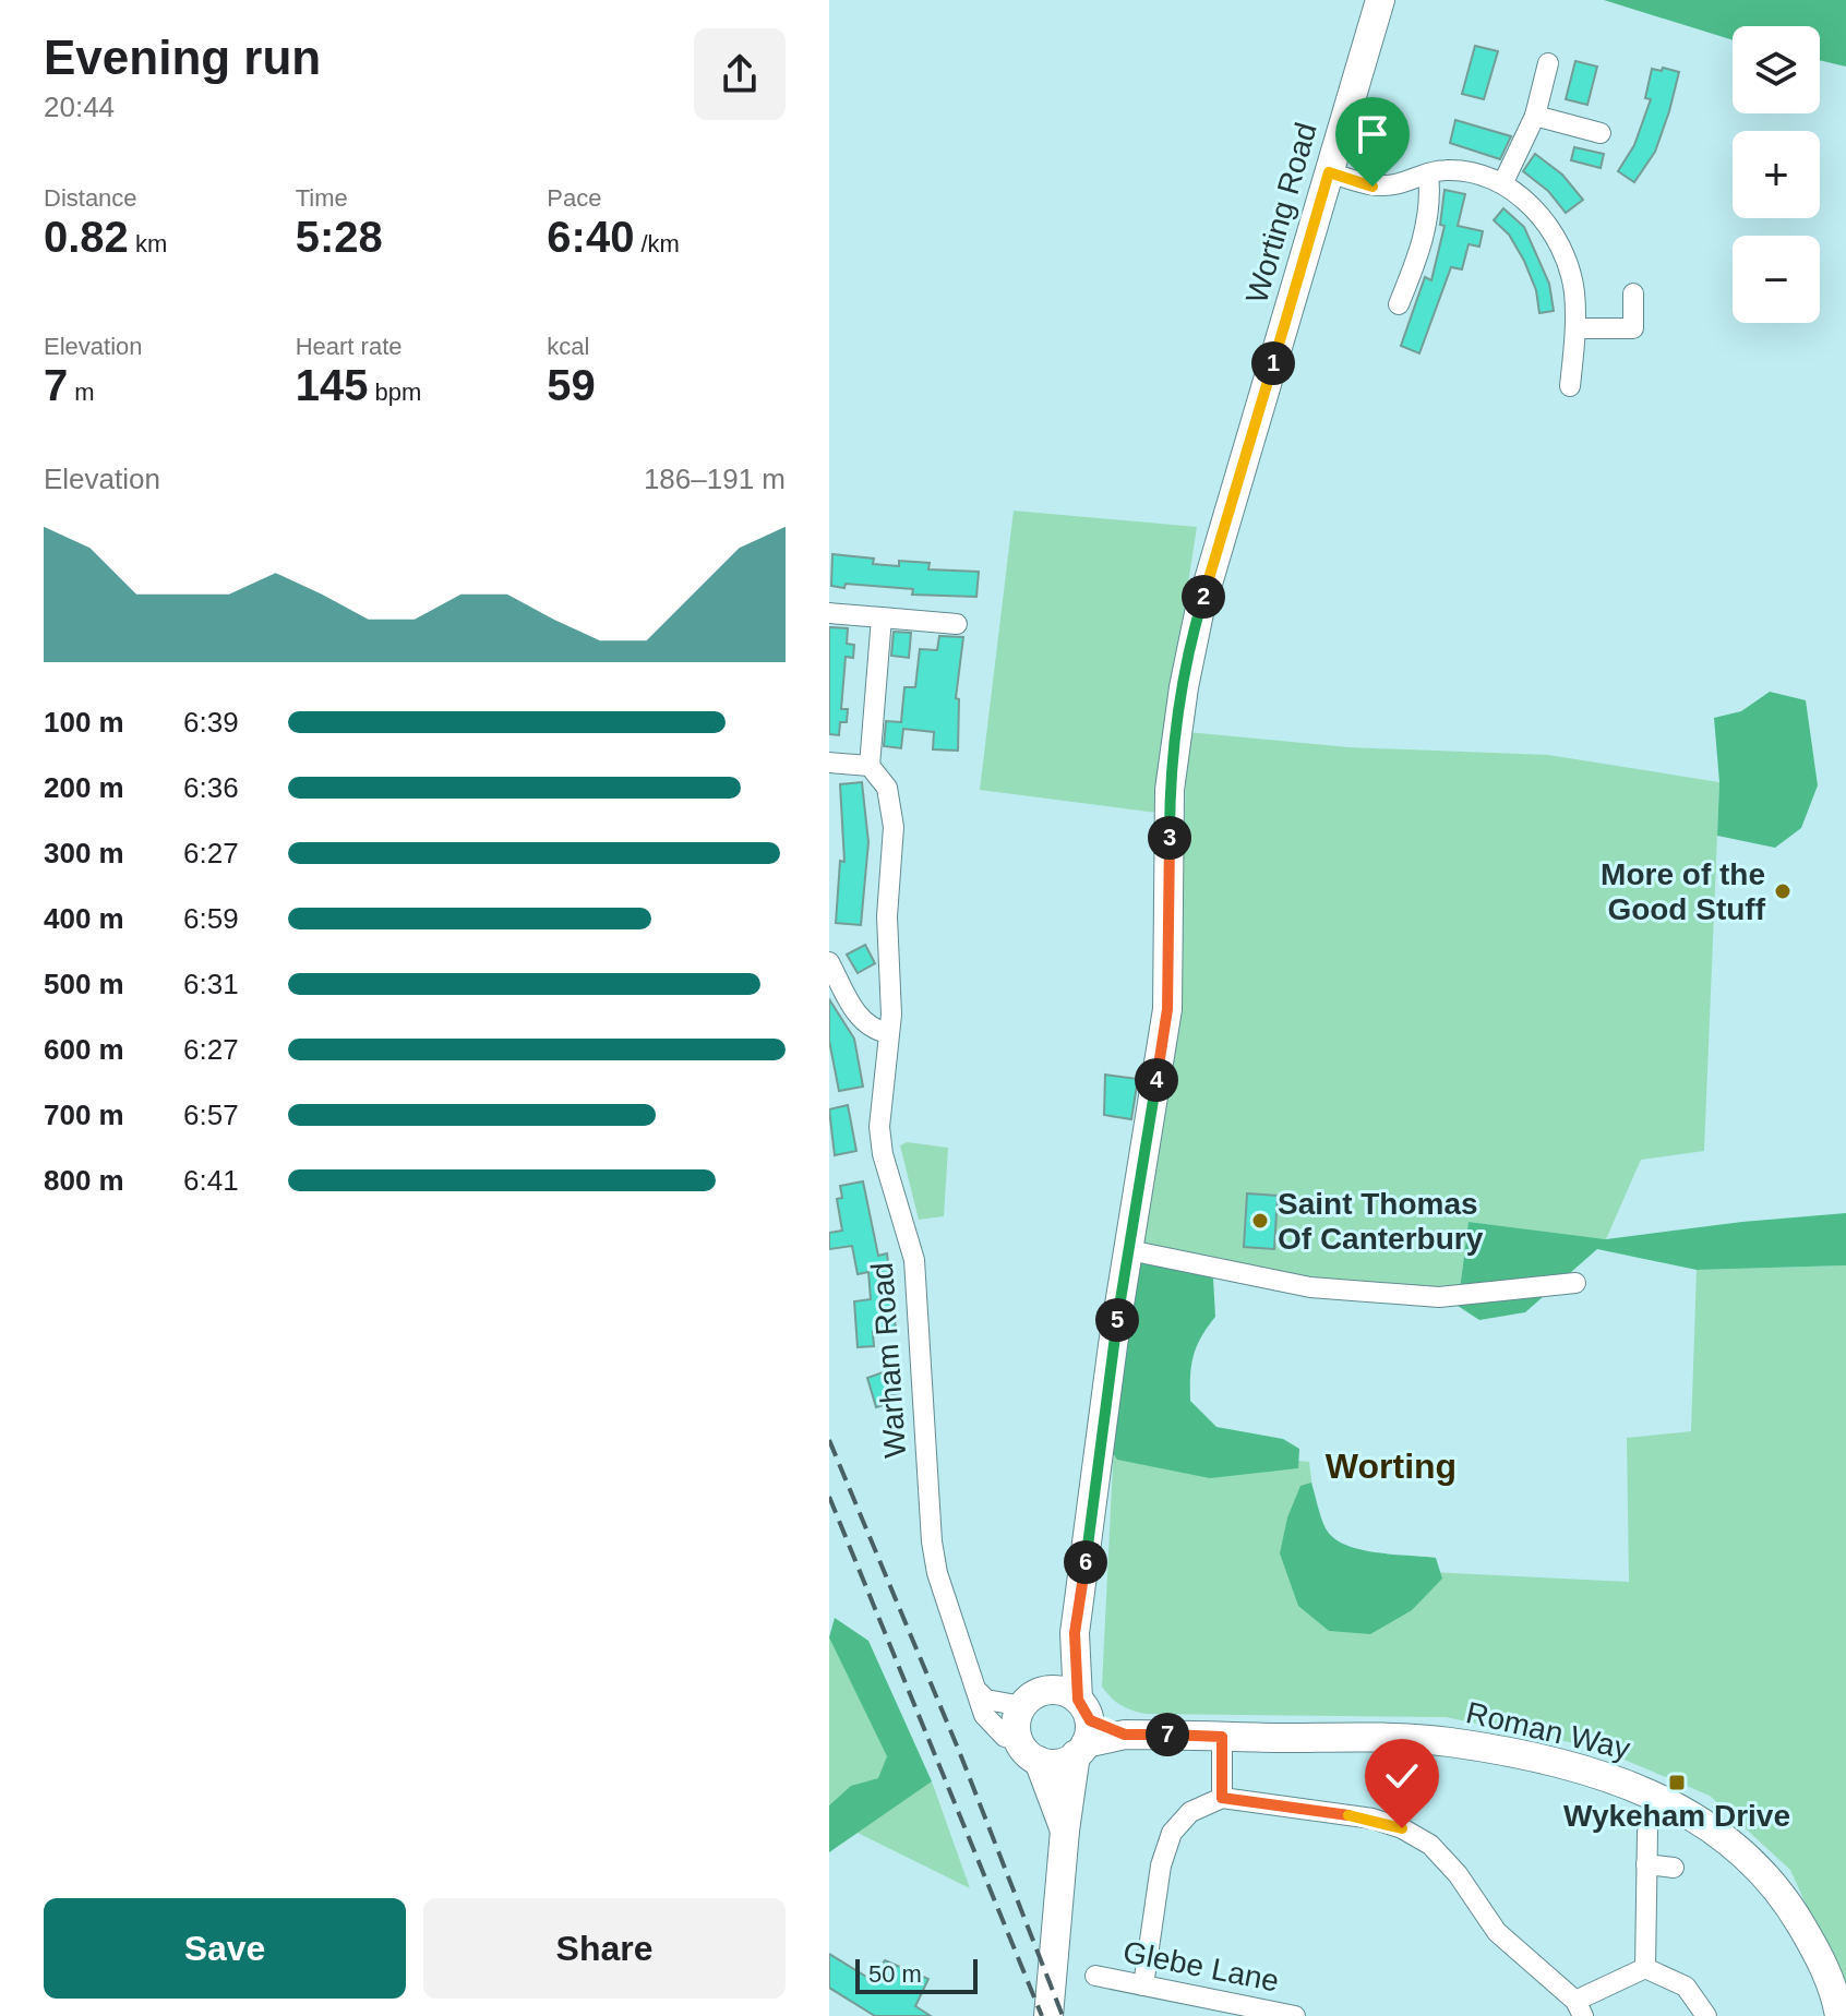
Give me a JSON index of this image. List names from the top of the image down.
{
  "streets": {
    "main road": ["Worting Road", "Roman Way"],
    "street": ["Warham Road", "Glebe Lane"]
  },
  "crossings": [
    ["Worting Road", "Warham Road"],
    ["Worting Road", "Roman Way"],
    ["Warham Road", "Roman Way"]
  ],
  "districts": ["Worting"],
  "places": {
    "other": ["More of the Good Stuff", "Saint Thomas Of Canterbury"],
    "transit": ["Wykeham Drive"]
  },
  "scale_bar": "50 m",
  "page": {
    "heading": ["Evening run", "20:44"],
    "map_buttons": ["+", "−"],
    "stats": [
      ["Distance", "0.82 km"],
      ["Time", "5:28"],
      ["Pace", "6:40 /km"],
      ["Elevation", "7 m"],
      ["Heart rate", "145 bpm"],
      ["kcal", "59"]
    ],
    "pins": [
      "1",
      "2",
      "3",
      "4",
      "5",
      "6",
      "7"
    ],
    "chart": ["Elevation", "186–191 m"],
    "list": [
      {
        "name": "100 m",
        "note": "6:39"
      },
      {
        "name": "200 m",
        "note": "6:36"
      },
      {
        "name": "300 m",
        "note": "6:27"
      },
      {
        "name": "400 m",
        "note": "6:59"
      },
      {
        "name": "500 m",
        "note": "6:31"
      },
      {
        "name": "600 m",
        "note": "6:27"
      },
      {
        "name": "700 m",
        "note": "6:57"
      },
      {
        "name": "800 m",
        "note": "6:41"
      }
    ],
    "buttons": ["Save", "Share"],
    "scale": "50 m"
  }
}
